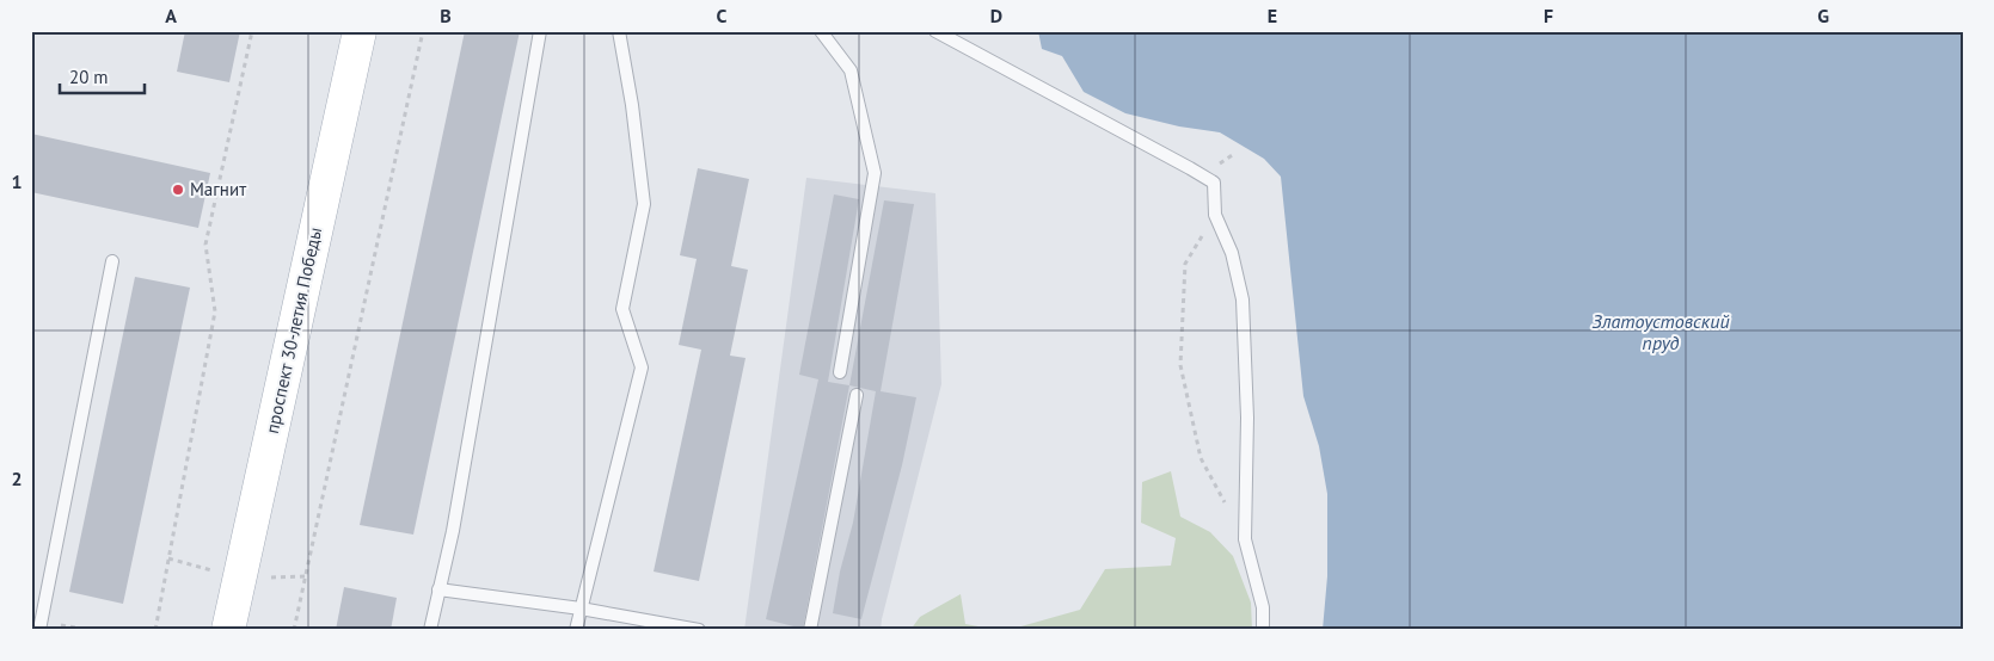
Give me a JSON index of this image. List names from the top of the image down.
{
  "streets": {
    "main road": ["проспект 30-летия Победы"]
  },
  "water": ["Златоустовский пруд"],
  "places": ["Магнит"],
  "scale_bar": "20 m",
  "grid": {
    "columns": [
      "A",
      "B",
      "C",
      "D",
      "E",
      "F",
      "G"
    ],
    "rows": ["1", "2"]
  }
}
